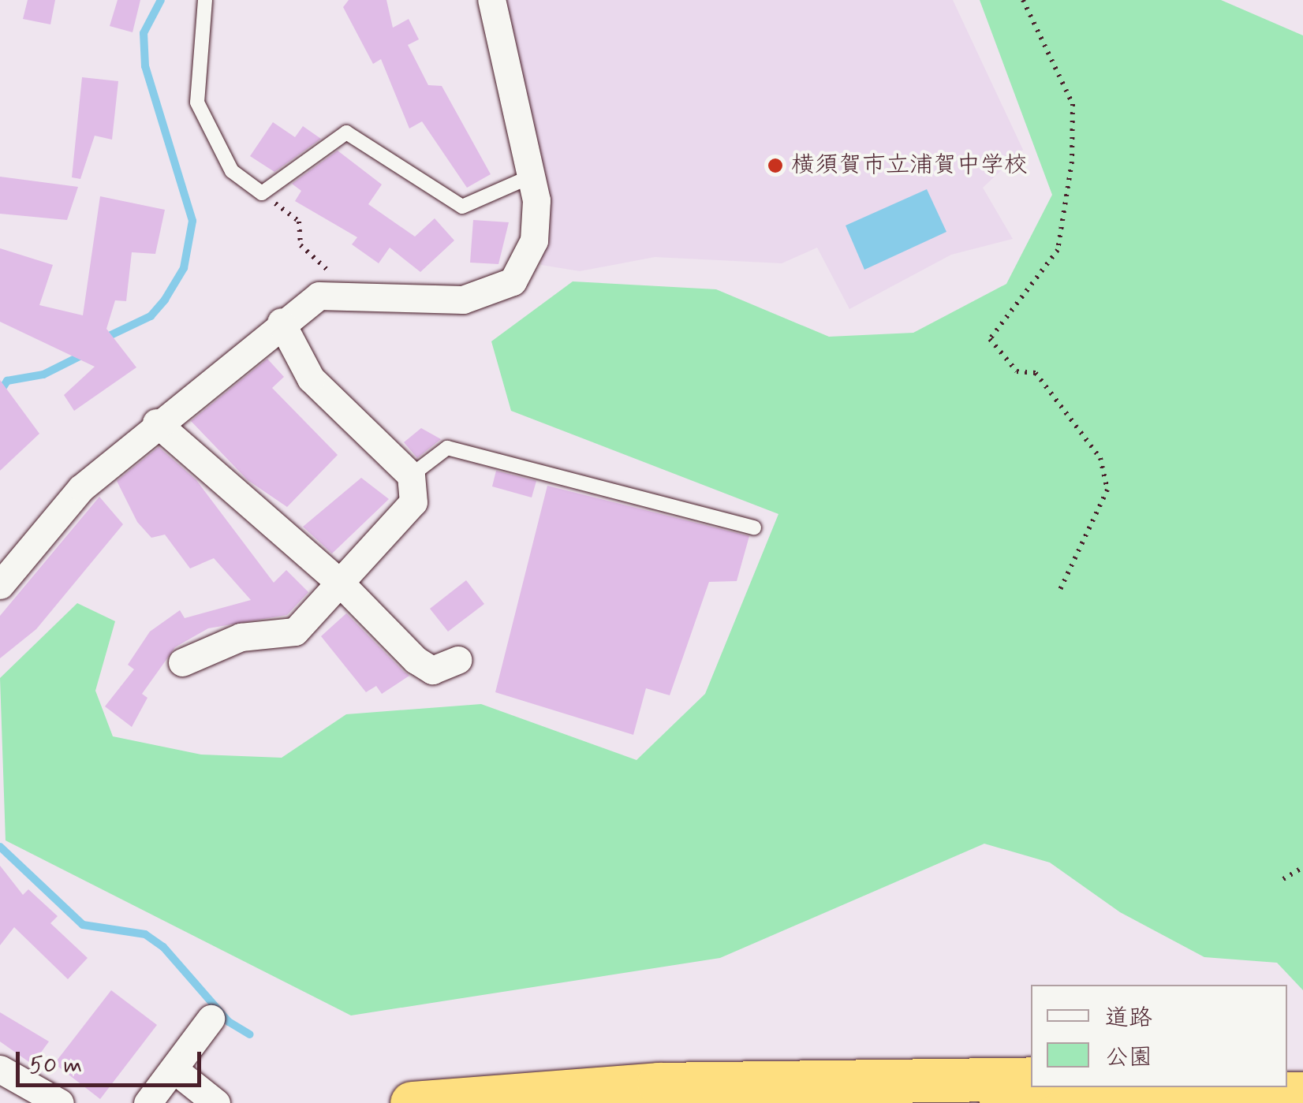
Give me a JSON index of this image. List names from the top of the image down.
{
  "places": ["横須賀市立浦賀中学校"],
  "legend": ["道路", "公園"],
  "scale_bar": "50 m"
}
